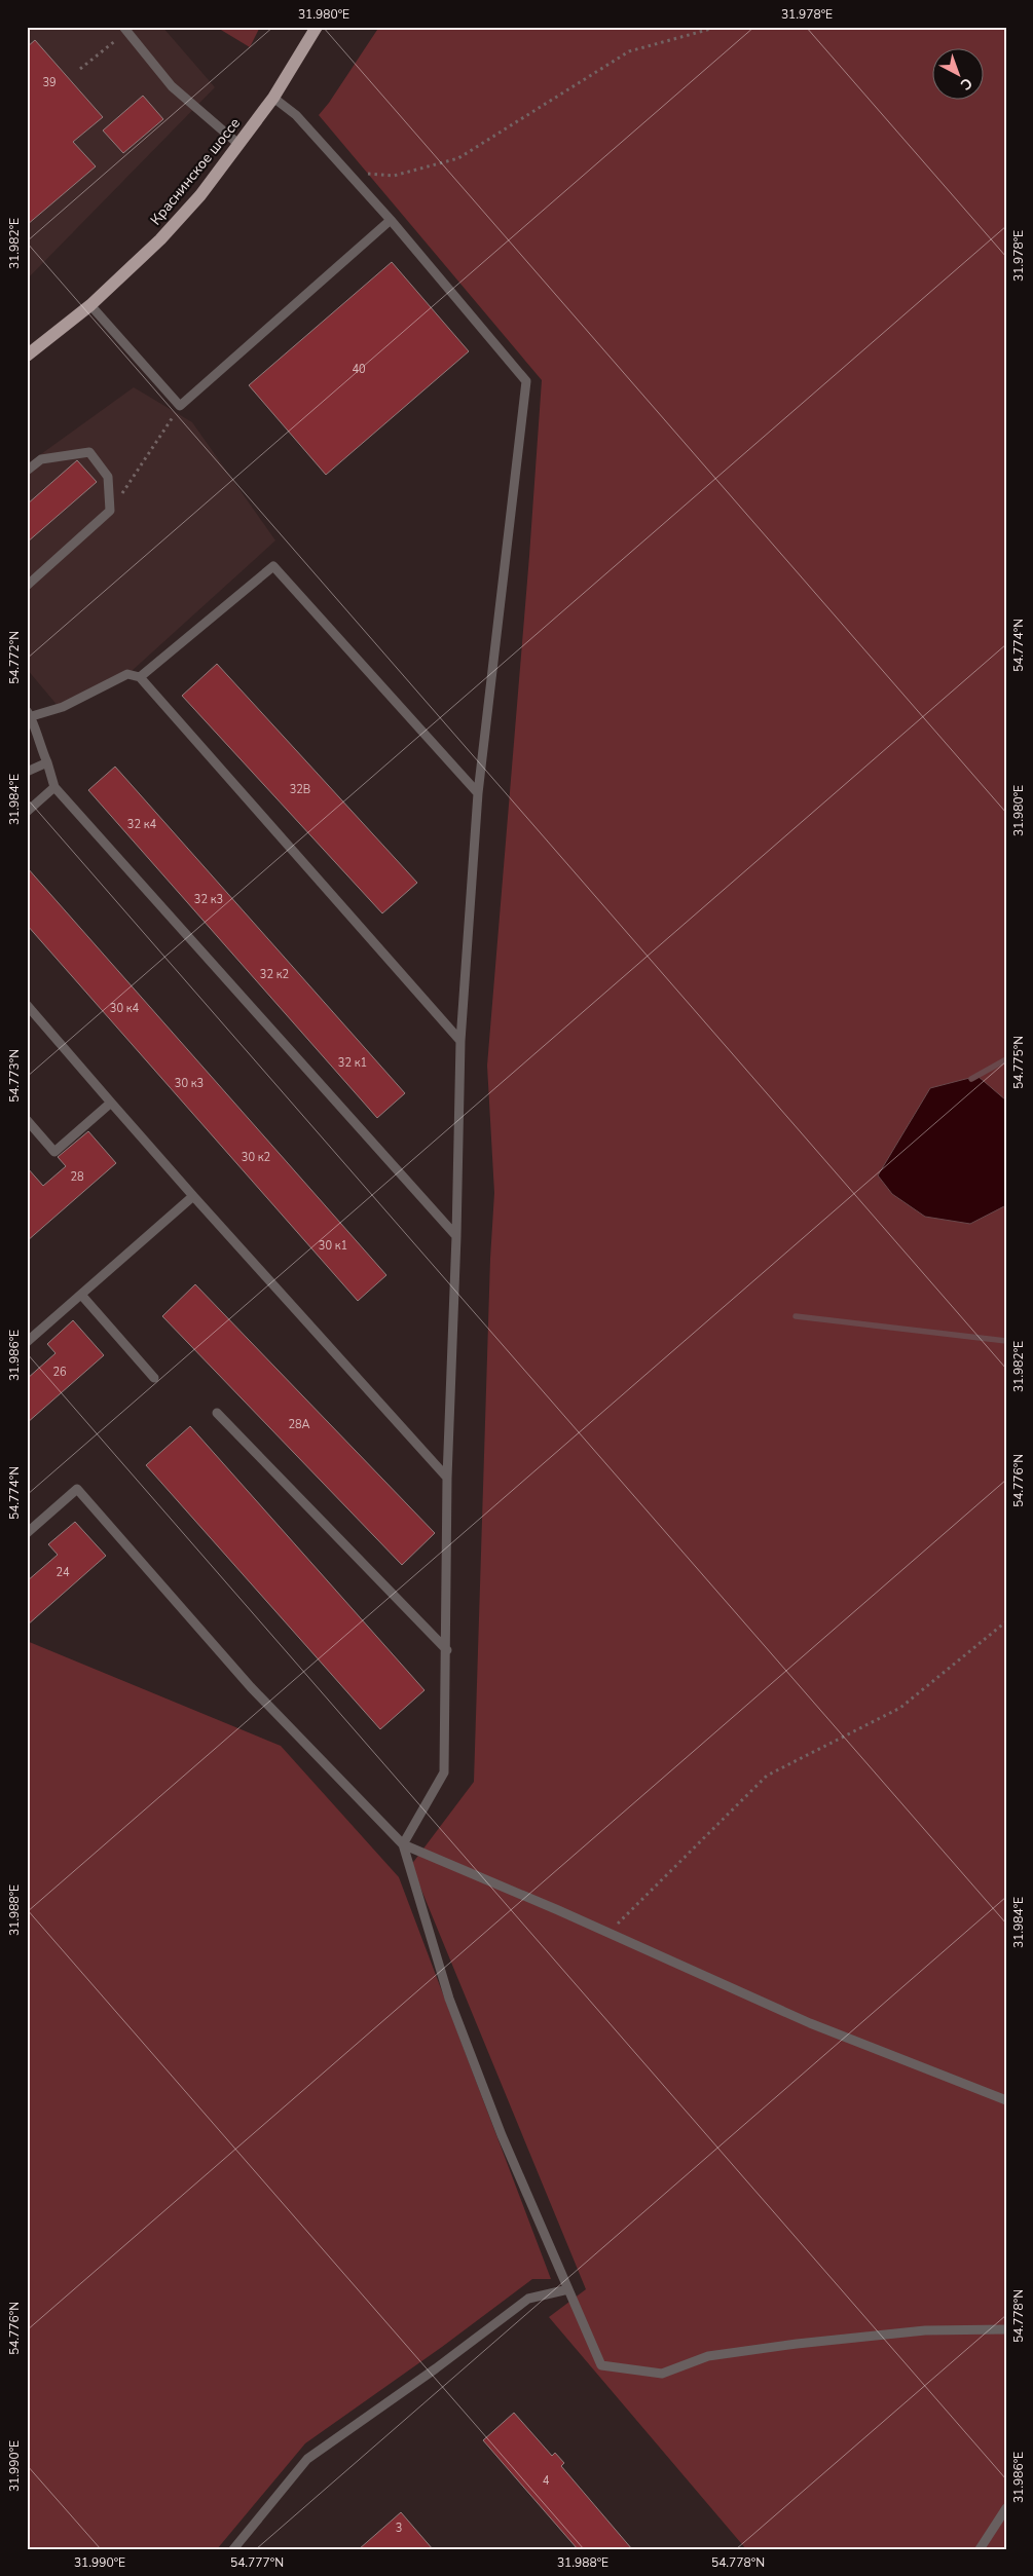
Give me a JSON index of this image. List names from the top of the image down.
{
  "streets": {
    "main road": ["Краснинское шоссе"]
  },
  "house_numbers": [
    "39",
    "40",
    "32В",
    "32 к4",
    "32 к3",
    "32 к2",
    "30 к4",
    "32 к1",
    "30 к3",
    "30 к2",
    "28",
    "30 к1",
    "26",
    "28А",
    "24",
    "4",
    "3"
  ],
  "north": "bottom right",
  "coordinates": [
    "31.980°E",
    "31.978°E",
    "31.982°E",
    "54.774°N",
    "54.772°N",
    "31.984°E",
    "54.775°N",
    "54.773°N",
    "31.986°E",
    "54.776°N",
    "31.988°E",
    "54.778°N",
    "31.990°E",
    "54.777°N"
  ]
}
